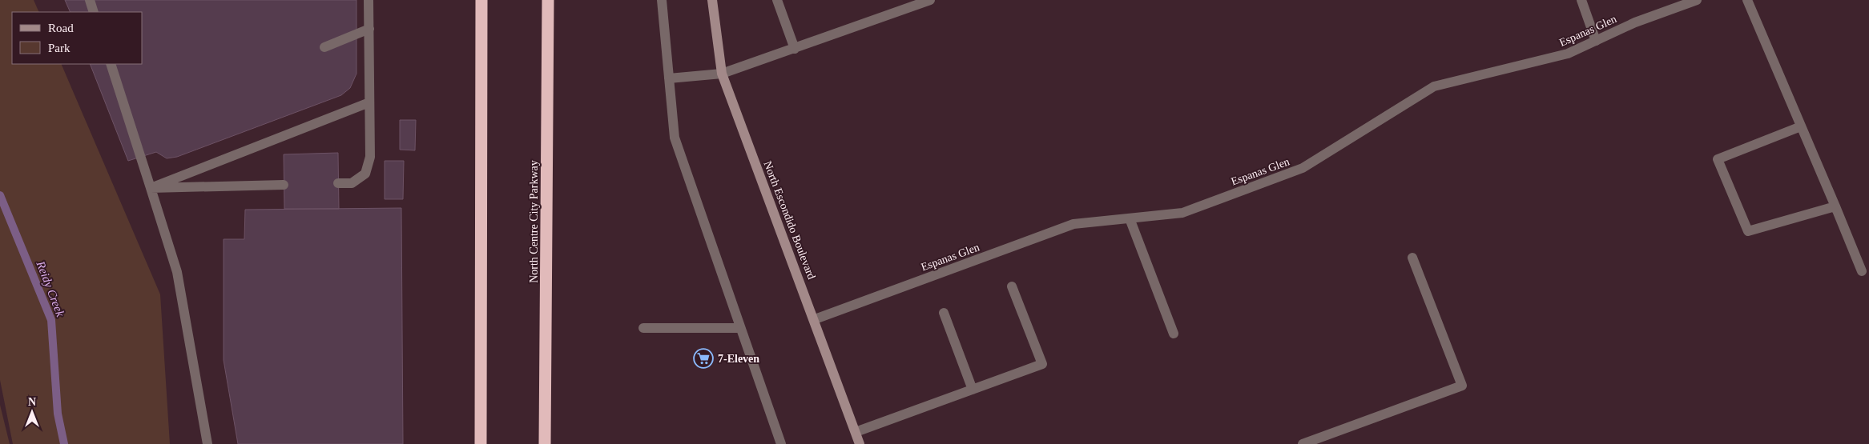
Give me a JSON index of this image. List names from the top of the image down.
{
  "streets": {
    "highway": ["North Centre City Parkway"],
    "street": ["Espanas Glen", "North Escondido Boulevard"]
  },
  "crossings": [
    ["Espanas Glen", "North Escondido Boulevard"]
  ],
  "water": ["Reidy Creek"],
  "places": {
    "supermarket": ["7-Eleven"]
  },
  "legend": ["Road", "Park"],
  "north": "top"
}
